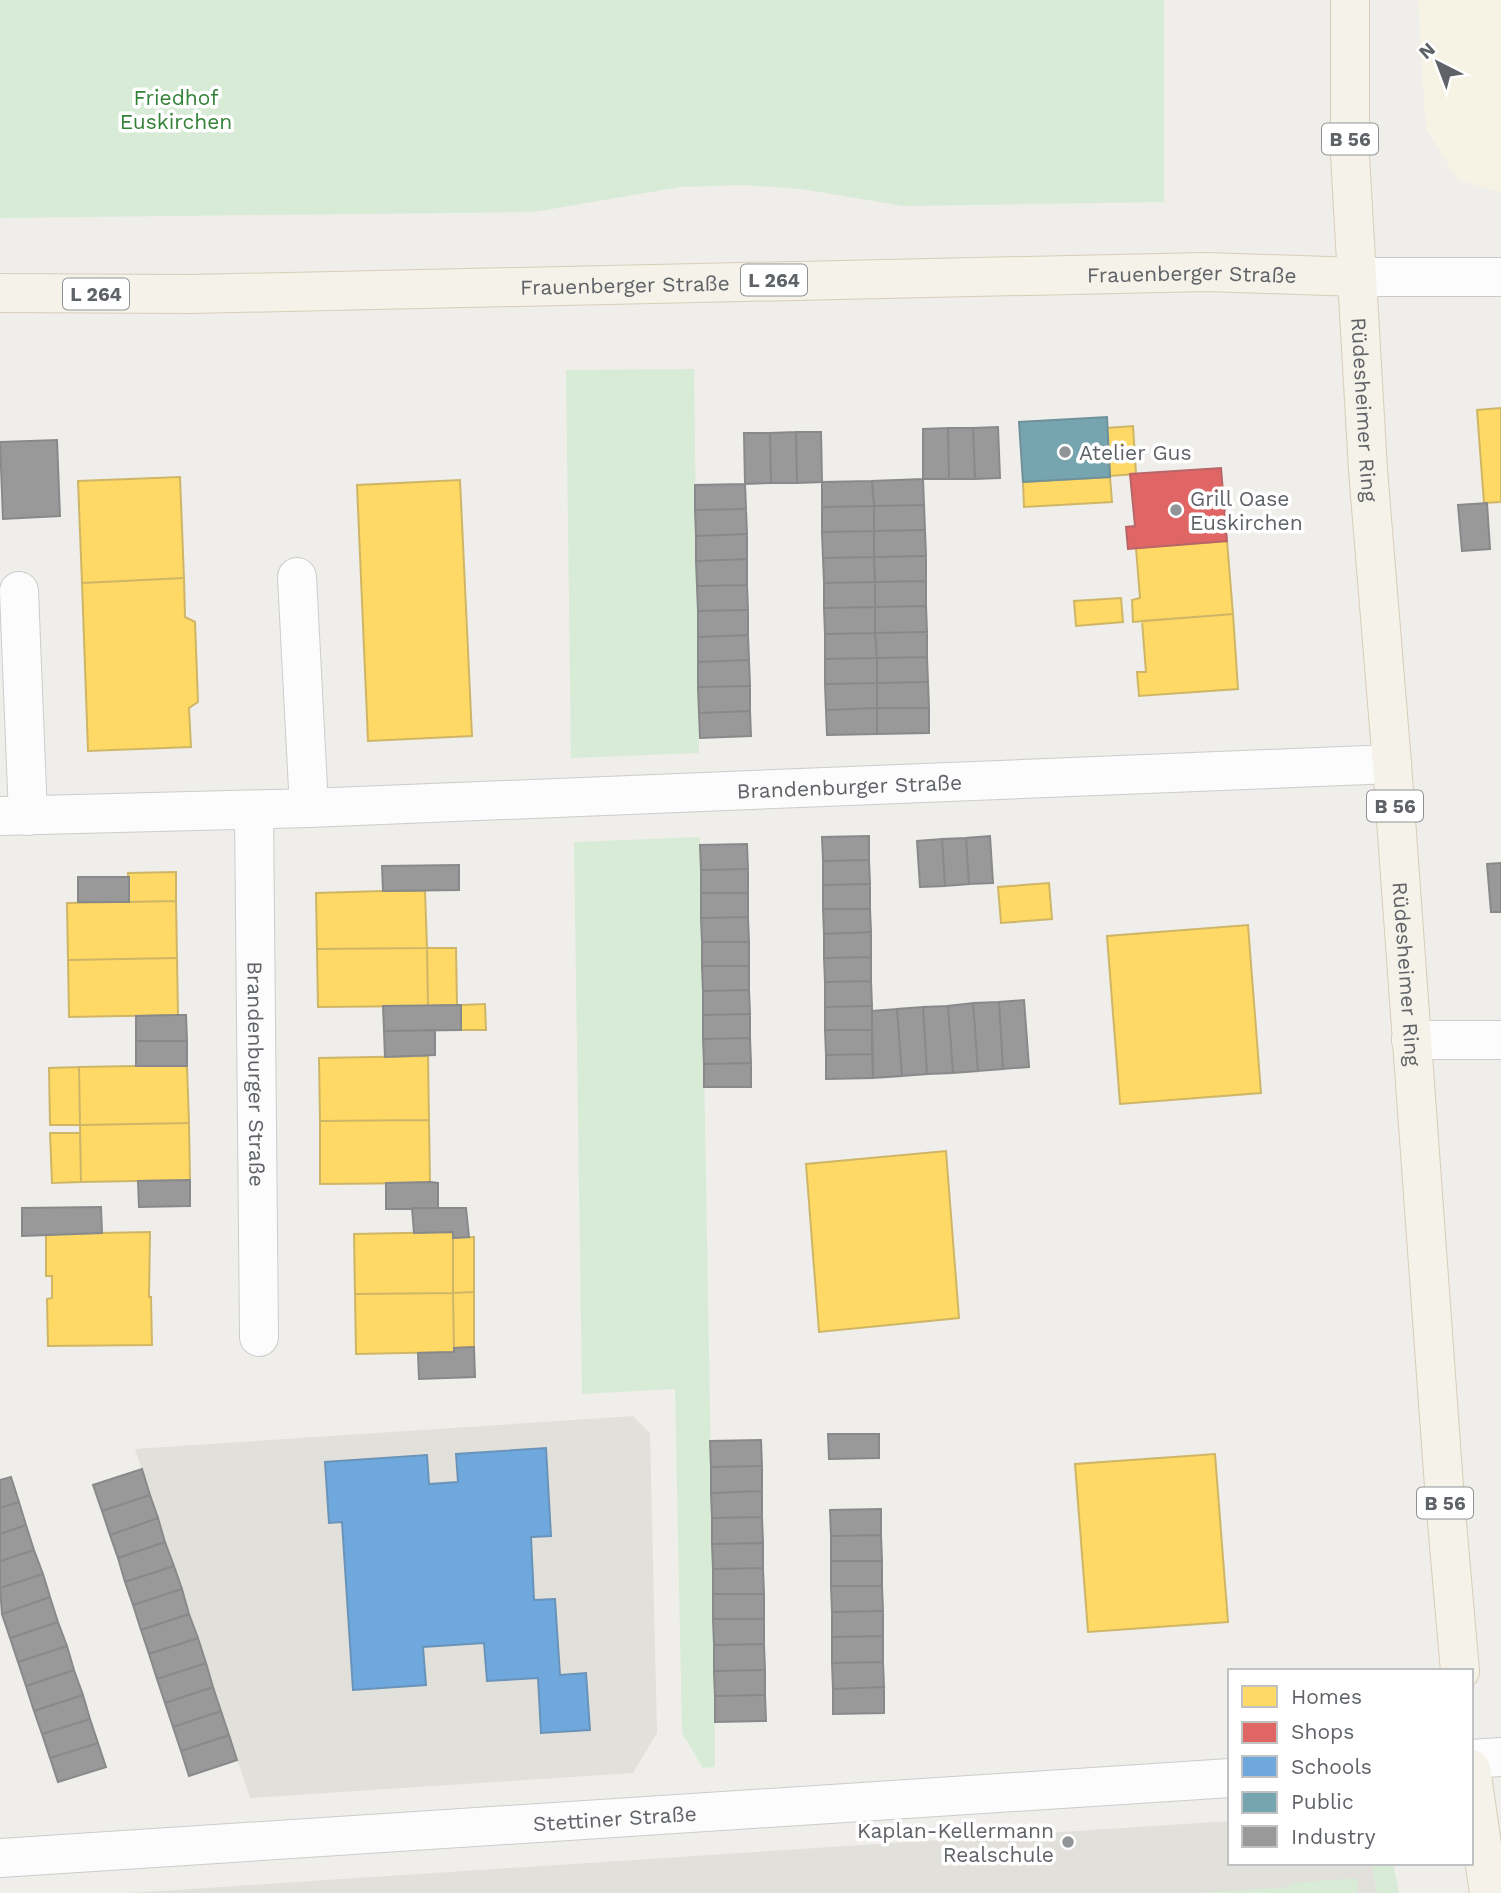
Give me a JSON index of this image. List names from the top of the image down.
{
  "streets": {
    "main road": [
      "B 56",
      "Frauenberger Straße",
      "L 264",
      "Rüdesheimer Ring"
    ],
    "street": ["Brandenburger Straße", "Stettiner Straße"]
  },
  "crossings": [
    ["B 56", "Frauenberger Straße"],
    ["B 56", "Rüdesheimer Ring"],
    ["Frauenberger Straße", "Rüdesheimer Ring"],
    ["Rüdesheimer Ring", "Brandenburger Straße"]
  ],
  "parks": ["Friedhof Euskirchen"],
  "places": ["Atelier Gus", "Grill Oase Euskirchen", "Kaplan-Kellermann Realschule"],
  "legend": [
    "Homes",
    "Shops",
    "Schools",
    "Public",
    "Industry"
  ],
  "north": "top left"
}
